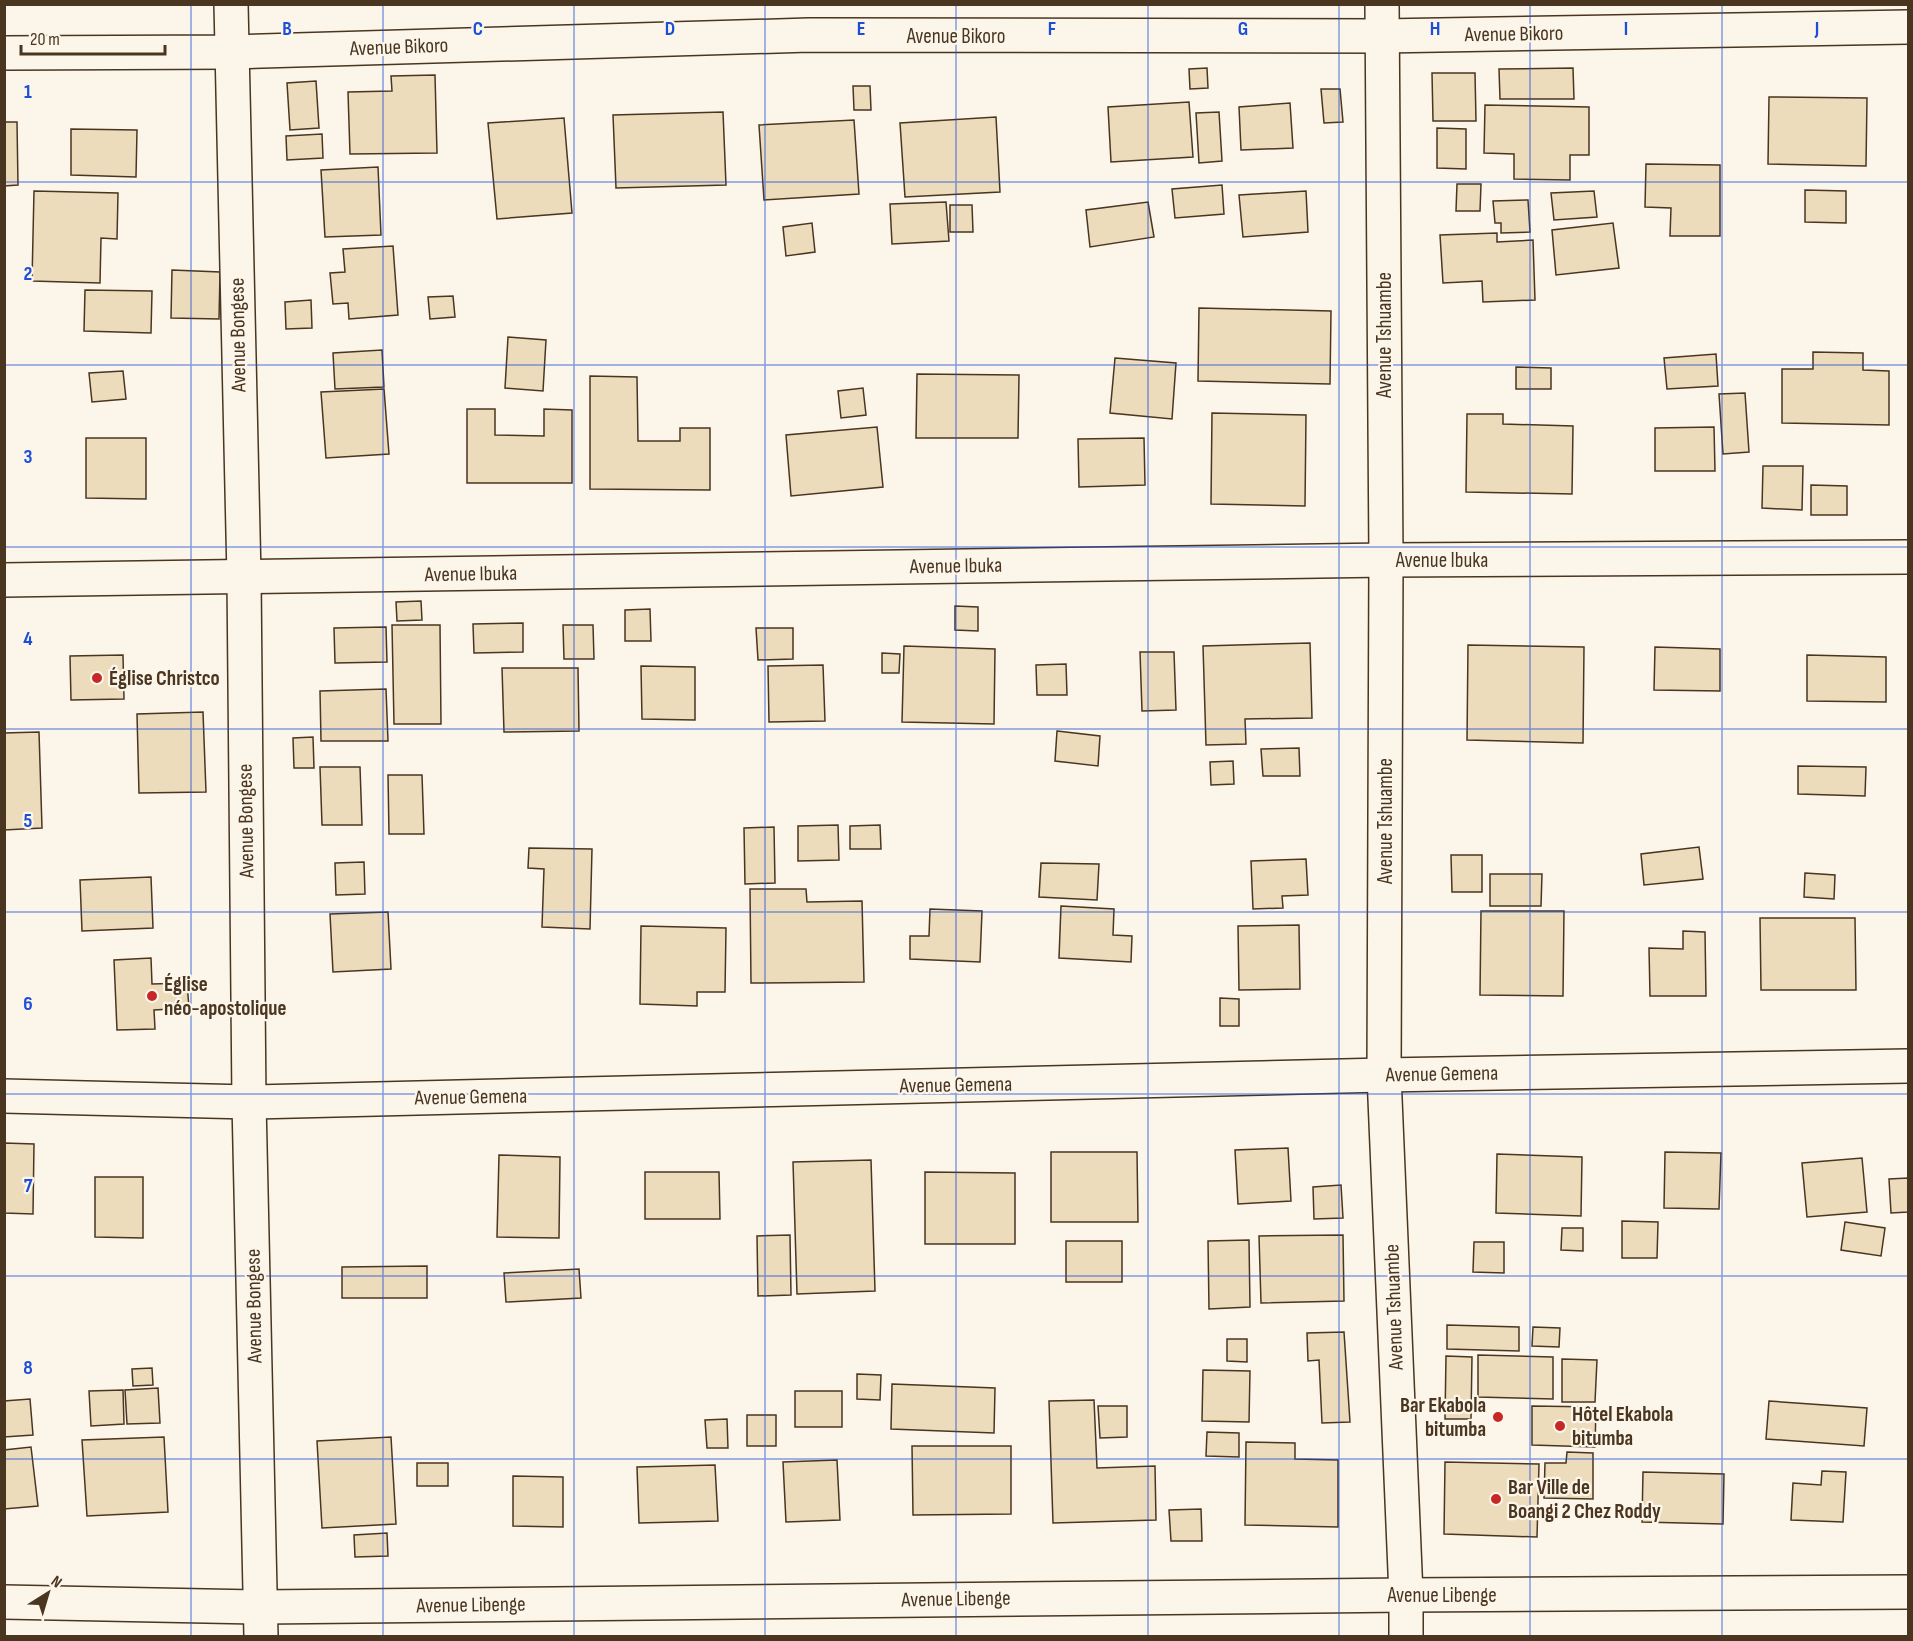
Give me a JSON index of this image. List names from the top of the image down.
{
  "streets": {
    "street": [
      "Avenue Bikoro",
      "Avenue Bongese",
      "Avenue Tshuambe",
      "Avenue Ibuka",
      "Avenue Gemena",
      "Avenue Libenge"
    ]
  },
  "crossings": [
    ["Avenue Bikoro", "Avenue Bongese"],
    ["Avenue Bikoro", "Avenue Tshuambe"],
    ["Avenue Bongese", "Avenue Ibuka"],
    ["Avenue Bongese", "Avenue Gemena"],
    ["Avenue Bongese", "Avenue Libenge"],
    ["Avenue Tshuambe", "Avenue Ibuka"],
    ["Avenue Tshuambe", "Avenue Gemena"],
    ["Avenue Tshuambe", "Avenue Libenge"]
  ],
  "places": [
    "Église Christco",
    "Église néo-apostolique",
    "Bar Ekabola bitumba",
    "Hôtel Ekabola bitumba",
    "Bar Ville de Boangi 2 Chez Roddy"
  ],
  "scale_bar": "20 m",
  "north": "top right",
  "grid": {
    "columns": [
      "B",
      "C",
      "D",
      "E",
      "F",
      "G",
      "H",
      "I",
      "J"
    ],
    "rows": [
      "1",
      "2",
      "3",
      "4",
      "5",
      "6",
      "7",
      "8"
    ]
  }
}
